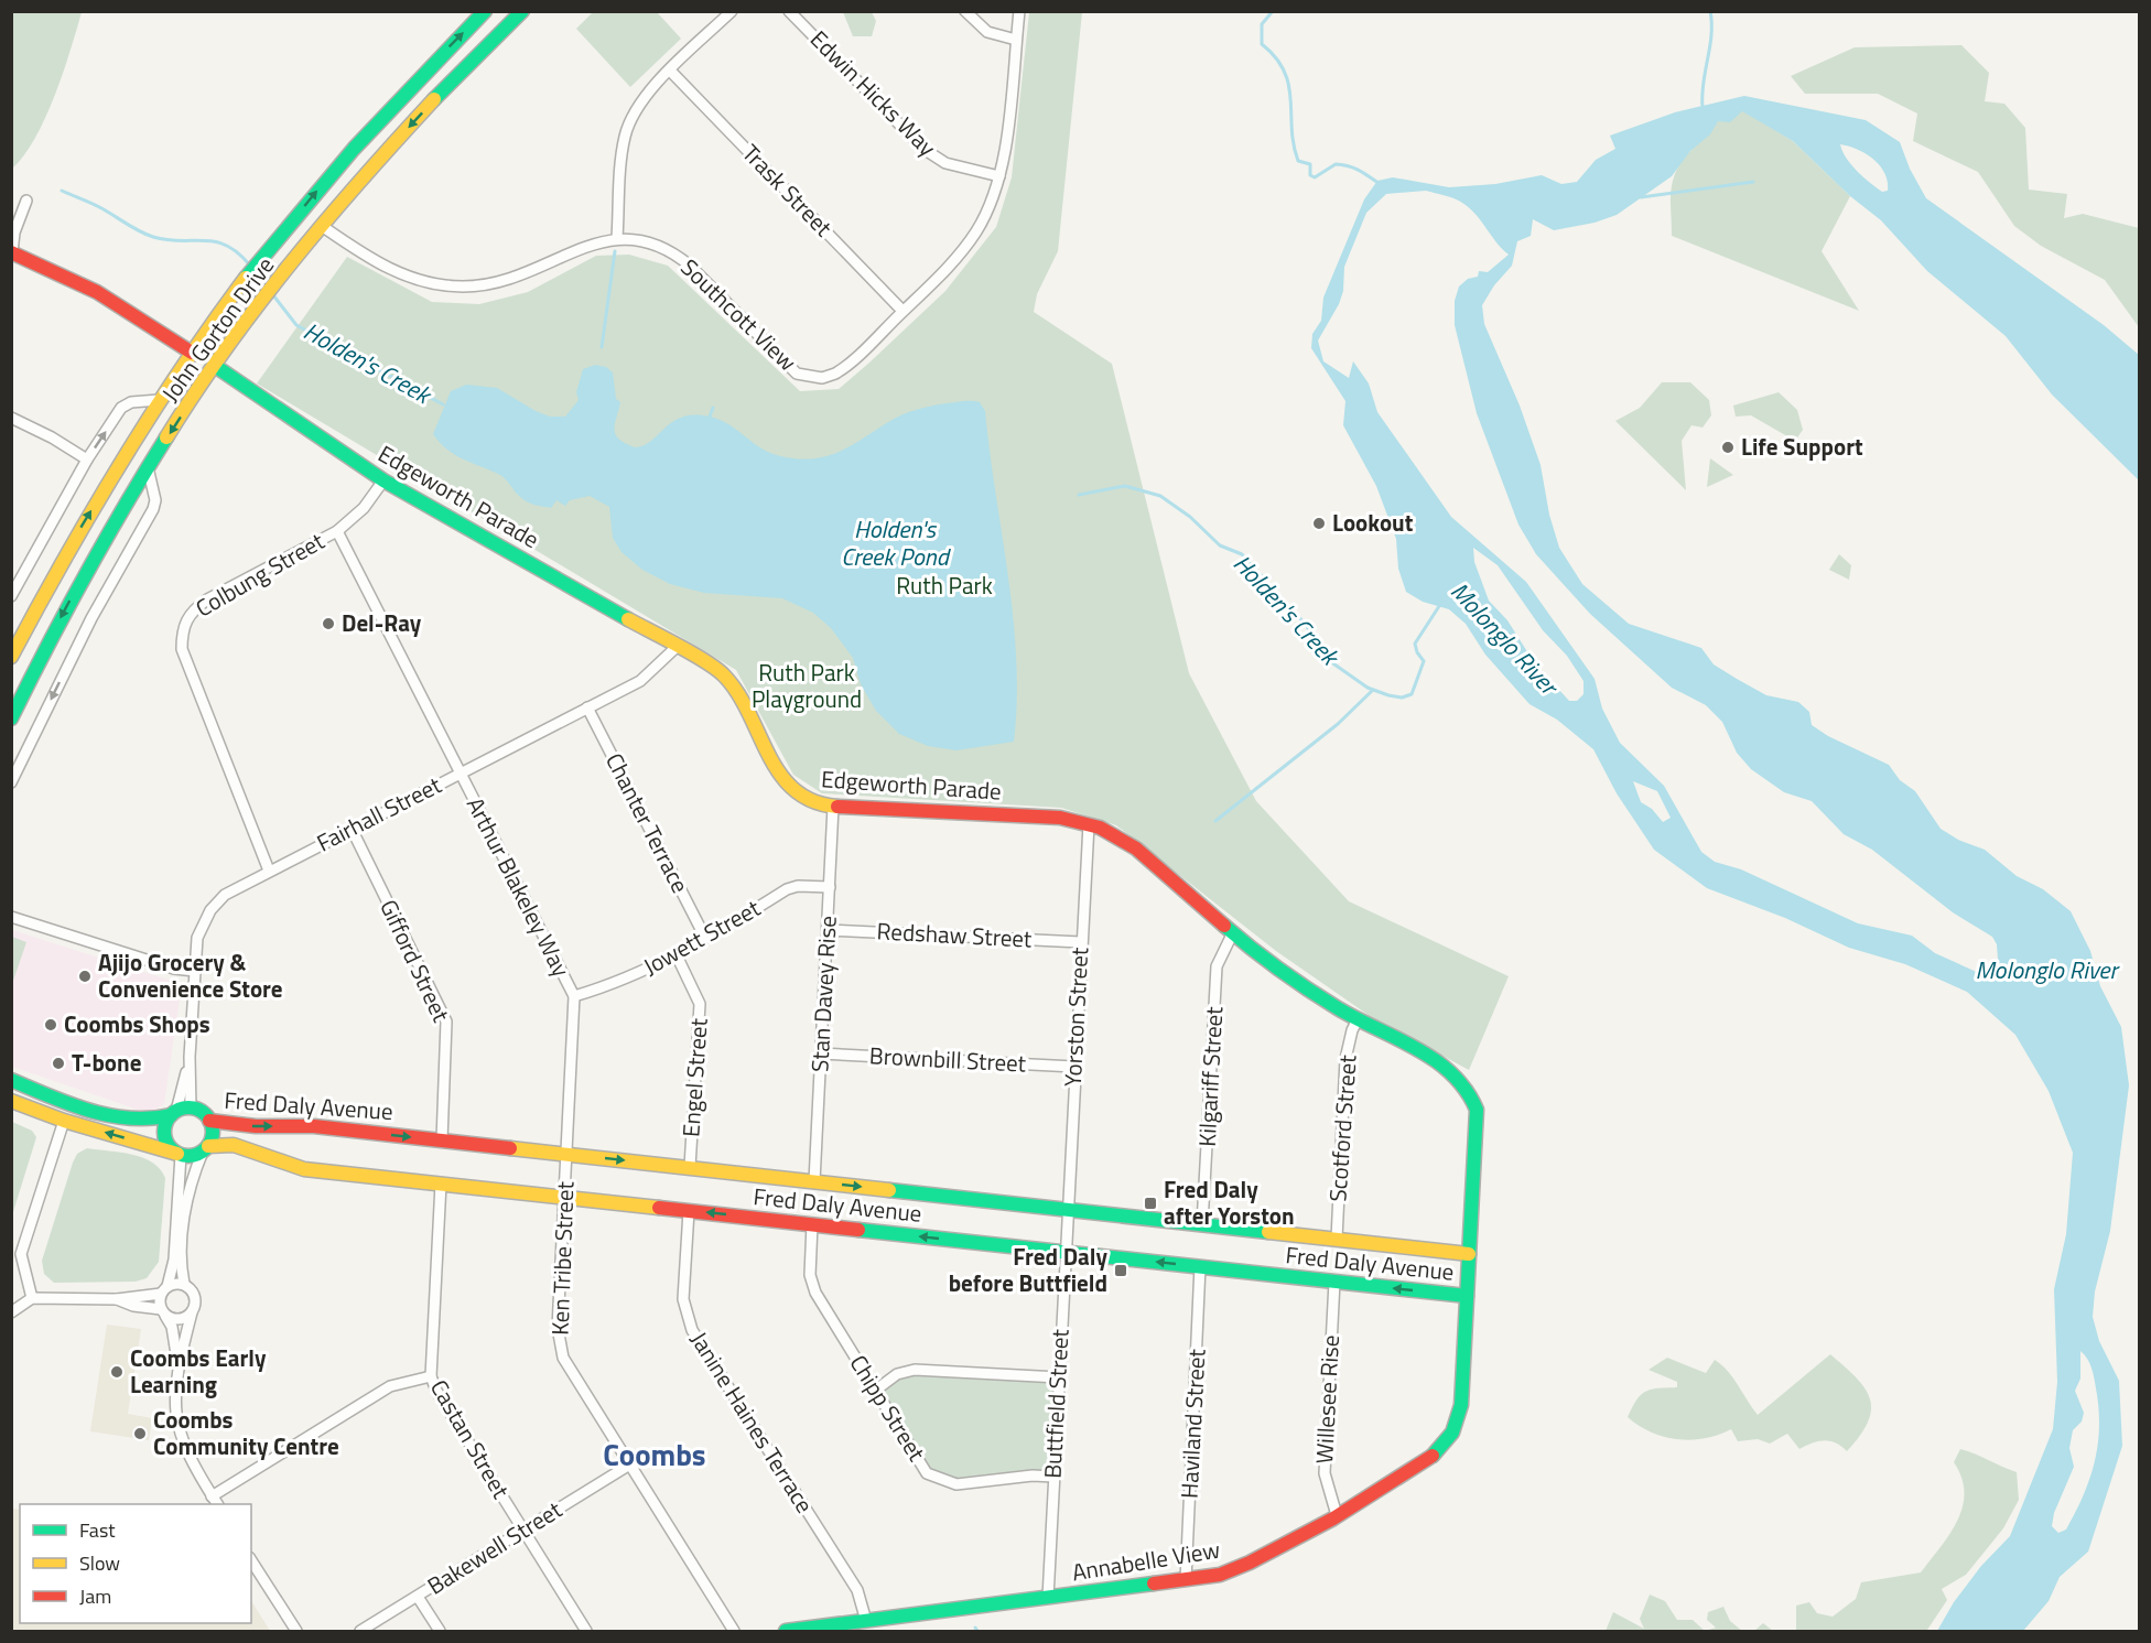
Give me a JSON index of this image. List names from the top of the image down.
{
  "streets": {
    "street": [
      "Edwin Hicks Way",
      "Trask Street",
      "Southcott View",
      "John Gorton Drive",
      "Edgeworth Parade",
      "Colbung Street",
      "Fairhall Street",
      "Chanter Terrace",
      "Arthur Blakeley Way",
      "Redshaw Street",
      "Jowett Street",
      "Gifford Street",
      "Stan Davey Rise",
      "Yorston Street",
      "Brownbill Street",
      "Kilgariff Street",
      "Engel Street",
      "Fred Daly Avenue",
      "Scotford Street",
      "Ken Tribe Street",
      "Willesee Rise",
      "Buttfield Street",
      "Chipp Street",
      "Janine Haines Terrace",
      "Haviland Street",
      "Castan Street",
      "Bakewell Street",
      "Annabelle View"
    ]
  },
  "crossings": [
    ["Edwin Hicks Way", "Southcott View"],
    ["Trask Street", "Southcott View"],
    ["Southcott View", "John Gorton Drive"],
    ["John Gorton Drive", "Edgeworth Parade"],
    ["Edgeworth Parade", "Colbung Street"],
    ["Edgeworth Parade", "Fairhall Street"],
    ["Edgeworth Parade", "Stan Davey Rise"],
    ["Edgeworth Parade", "Yorston Street"],
    ["Edgeworth Parade", "Kilgariff Street"],
    ["Edgeworth Parade", "Fred Daly Avenue"],
    ["Edgeworth Parade", "Scotford Street"],
    ["Edgeworth Parade", "Annabelle View"],
    ["Colbung Street", "Fairhall Street"],
    ["Colbung Street", "Arthur Blakeley Way"],
    ["Fairhall Street", "Chanter Terrace"],
    ["Fairhall Street", "Arthur Blakeley Way"],
    ["Fairhall Street", "Gifford Street"],
    ["Fairhall Street", "Fred Daly Avenue"],
    ["Chanter Terrace", "Jowett Street"],
    ["Arthur Blakeley Way", "Jowett Street"],
    ["Arthur Blakeley Way", "Fred Daly Avenue"],
    ["Arthur Blakeley Way", "Ken Tribe Street"],
    ["Redshaw Street", "Stan Davey Rise"],
    ["Redshaw Street", "Yorston Street"],
    ["Jowett Street", "Stan Davey Rise"],
    ["Jowett Street", "Engel Street"],
    ["Gifford Street", "Fred Daly Avenue"],
    ["Stan Davey Rise", "Brownbill Street"],
    ["Stan Davey Rise", "Fred Daly Avenue"],
    ["Yorston Street", "Brownbill Street"],
    ["Yorston Street", "Fred Daly Avenue"],
    ["Yorston Street", "Buttfield Street"],
    ["Kilgariff Street", "Fred Daly Avenue"],
    ["Engel Street", "Fred Daly Avenue"],
    ["Fred Daly Avenue", "Scotford Street"],
    ["Fred Daly Avenue", "Ken Tribe Street"],
    ["Fred Daly Avenue", "Willesee Rise"],
    ["Fred Daly Avenue", "Buttfield Street"],
    ["Fred Daly Avenue", "Chipp Street"],
    ["Fred Daly Avenue", "Janine Haines Terrace"],
    ["Fred Daly Avenue", "Haviland Street"],
    ["Fred Daly Avenue", "Castan Street"],
    ["Fred Daly Avenue", "Annabelle View"],
    ["Ken Tribe Street", "Bakewell Street"],
    ["Willesee Rise", "Annabelle View"],
    ["Buttfield Street", "Chipp Street"],
    ["Buttfield Street", "Annabelle View"],
    ["Janine Haines Terrace", "Annabelle View"],
    ["Haviland Street", "Annabelle View"],
    ["Castan Street", "Bakewell Street"]
  ],
  "districts": ["Coombs"],
  "water": ["Holden's Creek", "Holden's Creek Pond", "Molonglo River"],
  "parks": ["Ruth Park", "Ruth Park Playground"],
  "places": {
    "other": [
      "Life Support",
      "Lookout",
      "Del-Ray",
      "Ajijo Grocery & Convenience Store",
      "Coombs Shops",
      "T-bone",
      "Coombs Early Learning",
      "Coombs Community Centre"
    ],
    "transit": ["Fred Daly after Yorston", "Fred Daly before Buttfield"]
  },
  "legend": ["Fast", "Slow", "Jam"]
}
